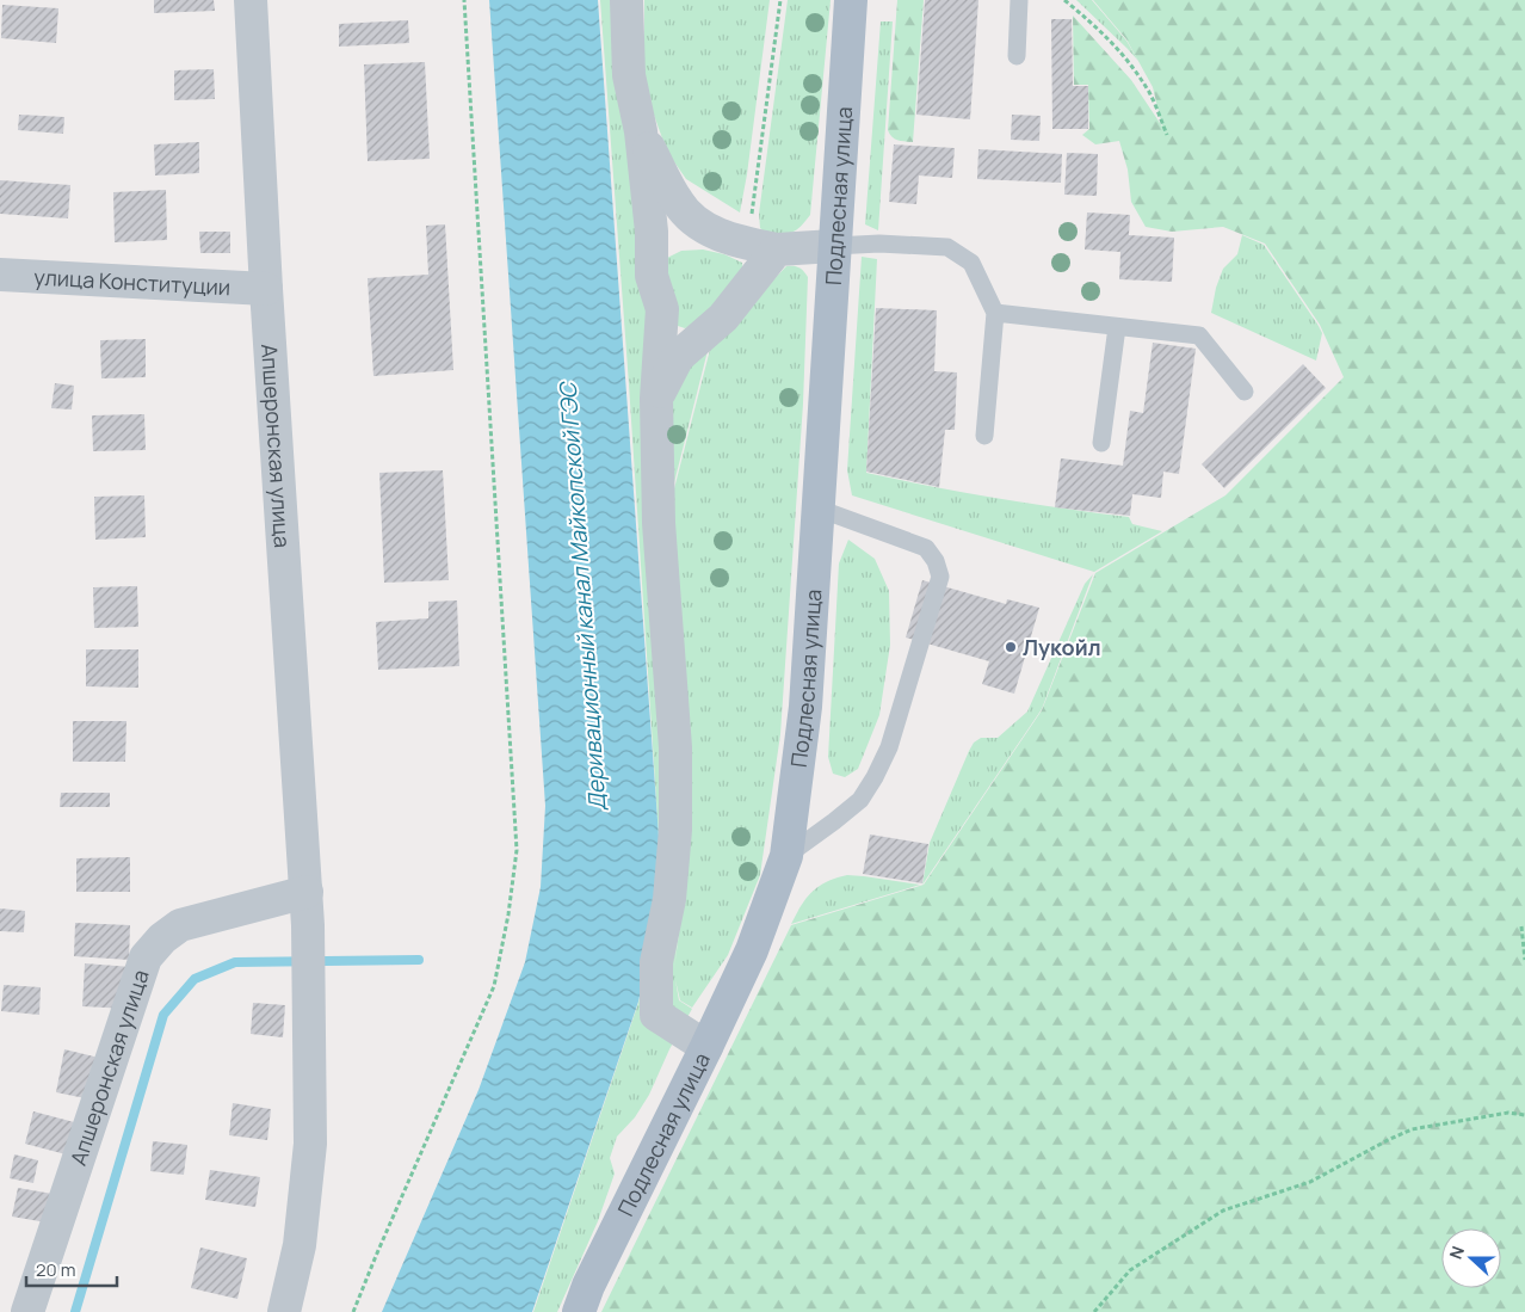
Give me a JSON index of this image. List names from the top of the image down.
{
  "streets": {
    "main road": ["Подлесная улица"],
    "street": ["улица Конституции", "Апшеронская улица"]
  },
  "crossings": [
    ["улица Конституции", "Апшеронская улица"]
  ],
  "water": ["Деривационный канал Майкопской ГЭС"],
  "places": ["Лукойл"],
  "scale_bar": "20 m",
  "north": "left"
}
